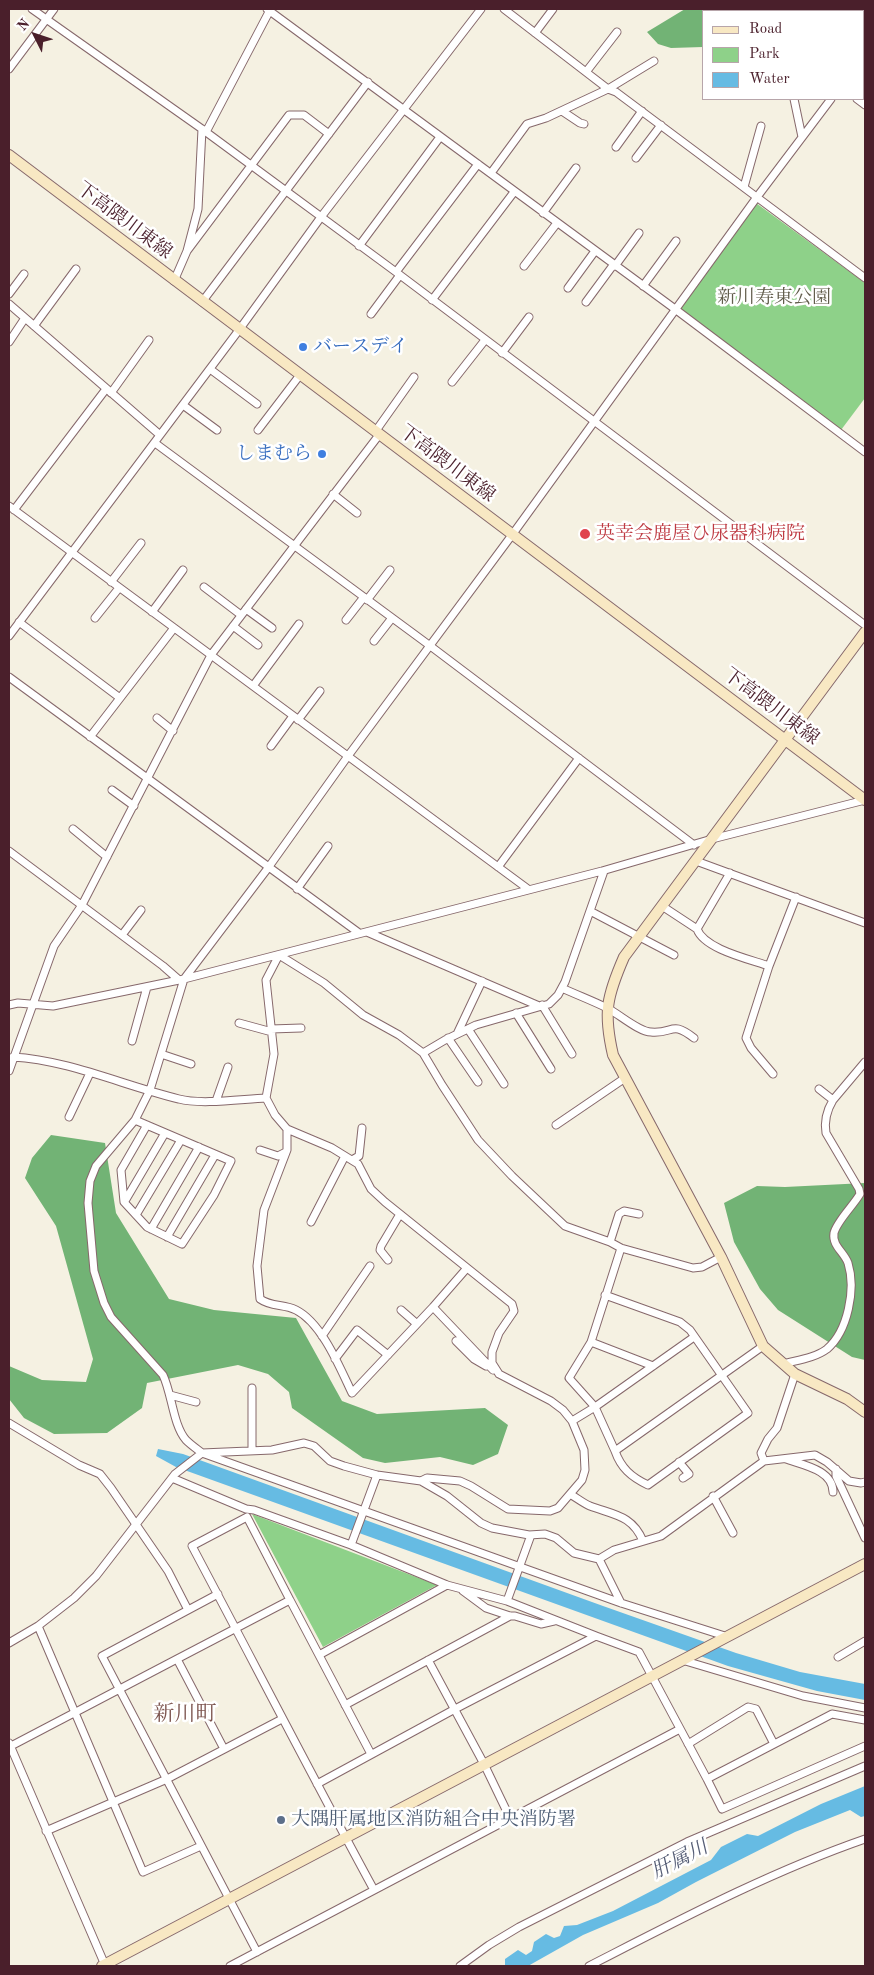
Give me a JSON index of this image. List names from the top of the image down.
{
  "streets": {
    "street": ["下高隈川東線"]
  },
  "districts": ["新川町"],
  "water": ["肝属川"],
  "parks": ["新川寿東公園"],
  "places": [
    "バースデイ",
    "しまむら",
    "英幸会鹿屋ひ尿器科病院",
    "大隅肝属地区消防組合中央消防署"
  ],
  "legend": ["Road", "Park", "Water"],
  "north": "top left"
}
